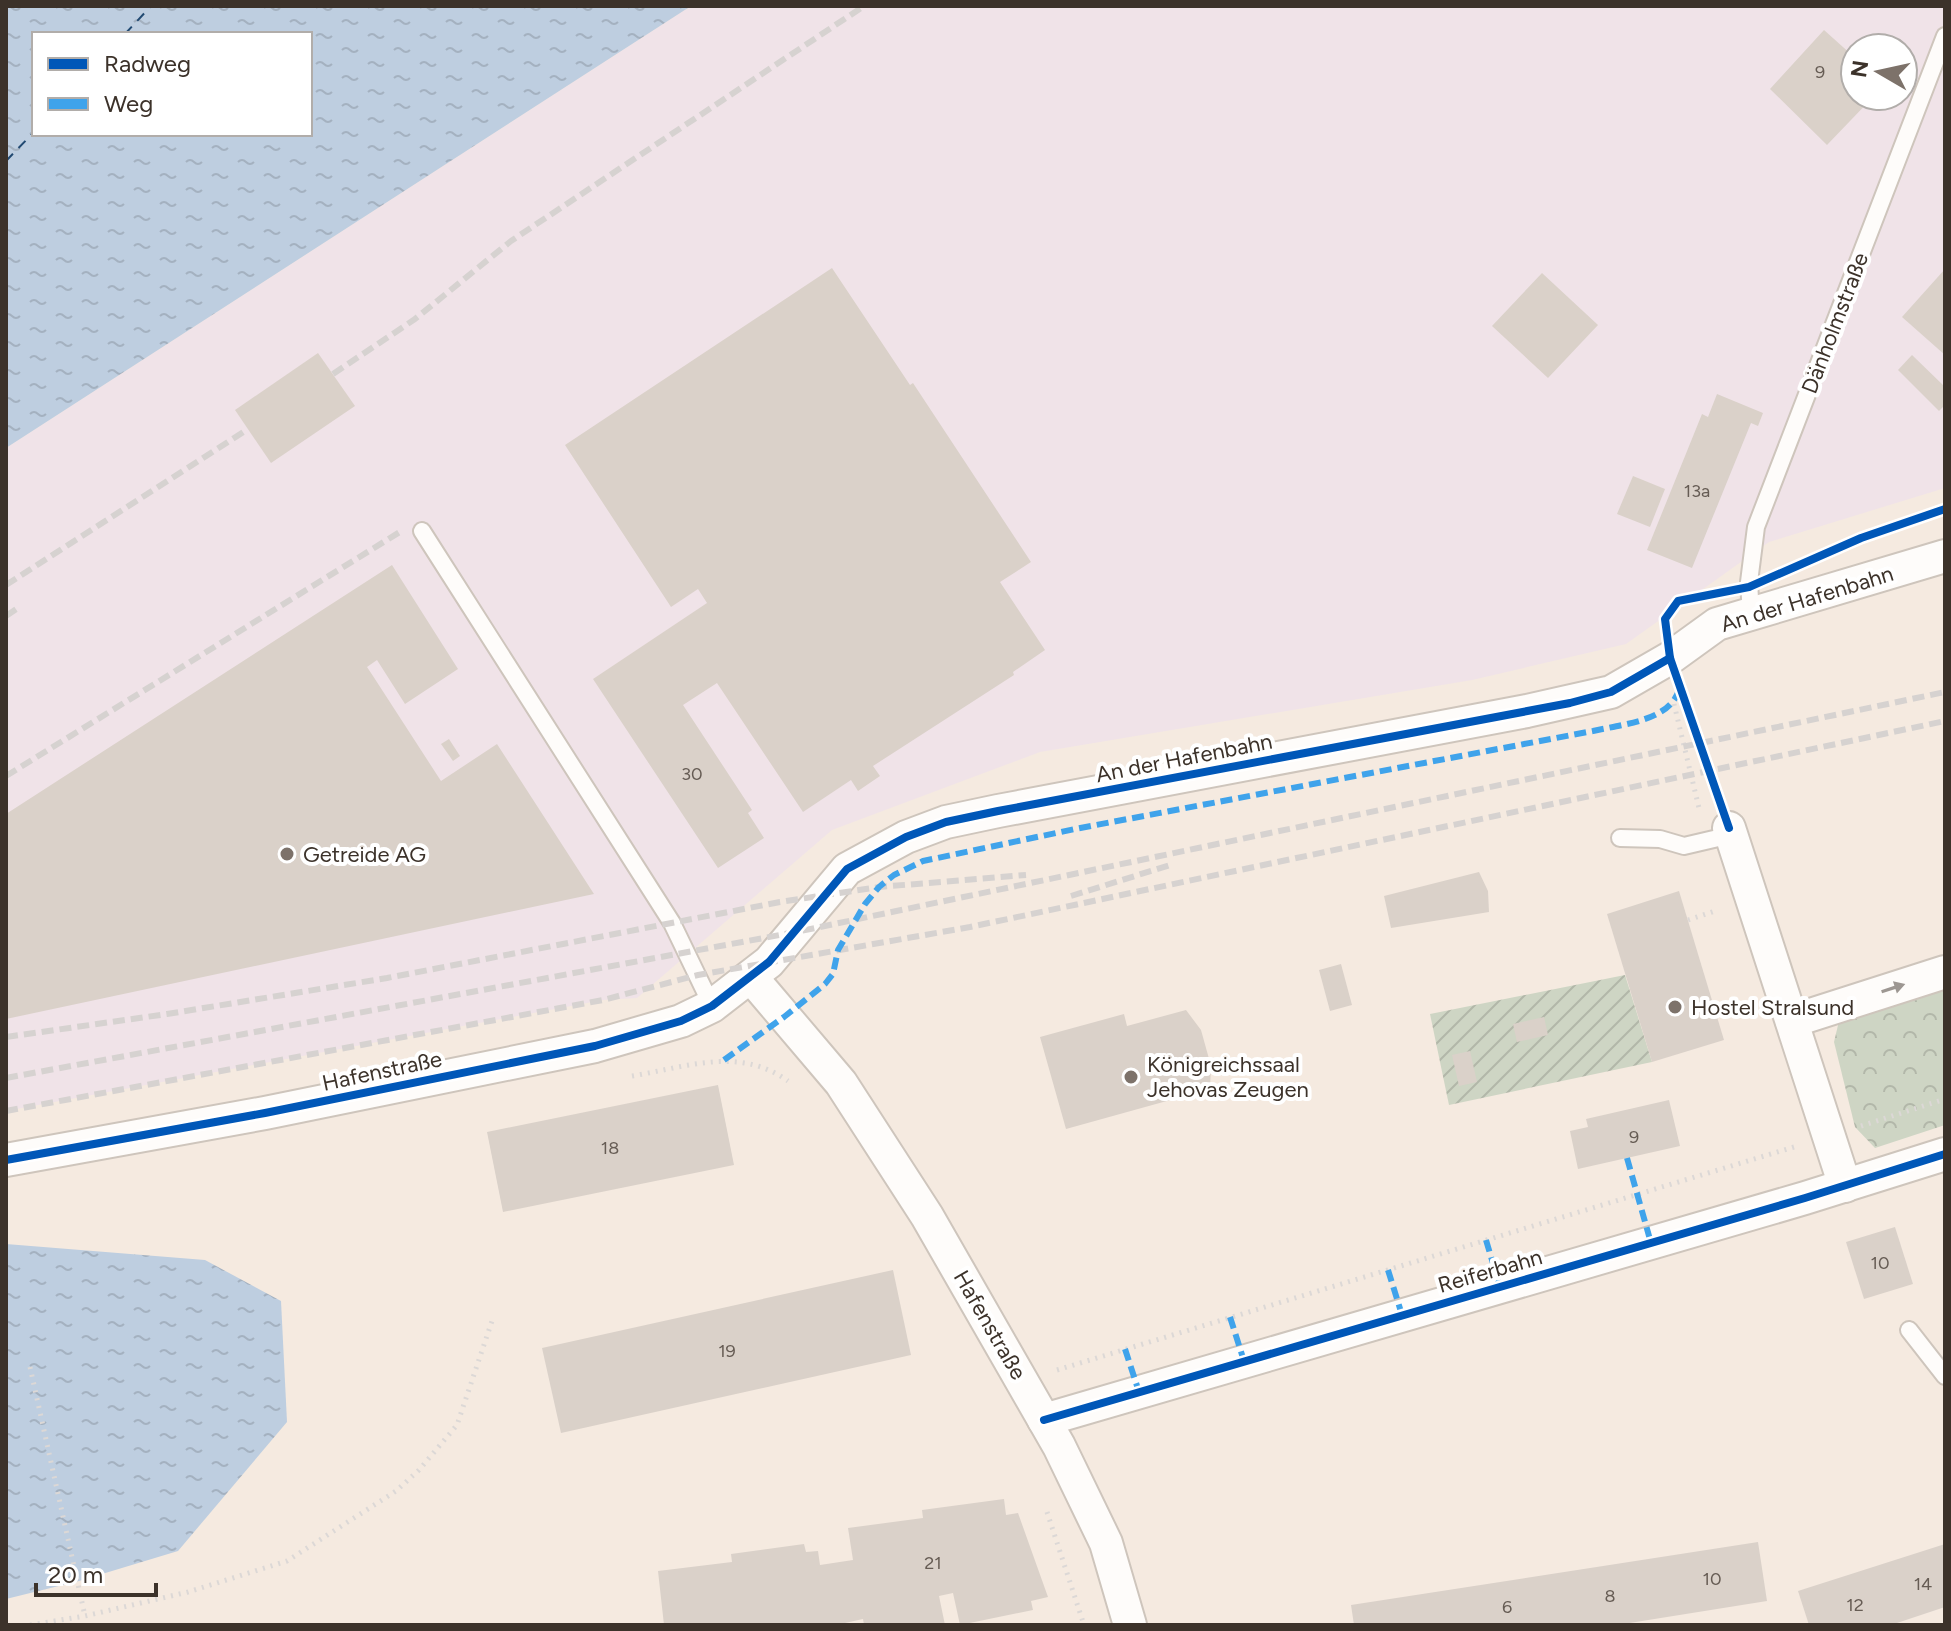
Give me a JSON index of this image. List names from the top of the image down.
{
  "streets": {
    "street": ["An der Hafenbahn", "Hafenstraße", "Reiferbahn"],
    "lane": ["Dänholmstraße"]
  },
  "crossings": [
    ["Dänholmstraße", "An der Hafenbahn"],
    ["An der Hafenbahn", "Hafenstraße"],
    ["Hafenstraße", "Reiferbahn"]
  ],
  "places": ["Getreide AG", "Hostel Stralsund", "Königreichssaal Jehovas Zeugen"],
  "house_numbers": [
    "9",
    "13a",
    "30",
    "9",
    "18",
    "10",
    "19",
    "21",
    "10",
    "14",
    "8",
    "12",
    "6"
  ],
  "legend": ["Radweg", "Weg"],
  "scale_bar": "20 m",
  "north": "left"
}
